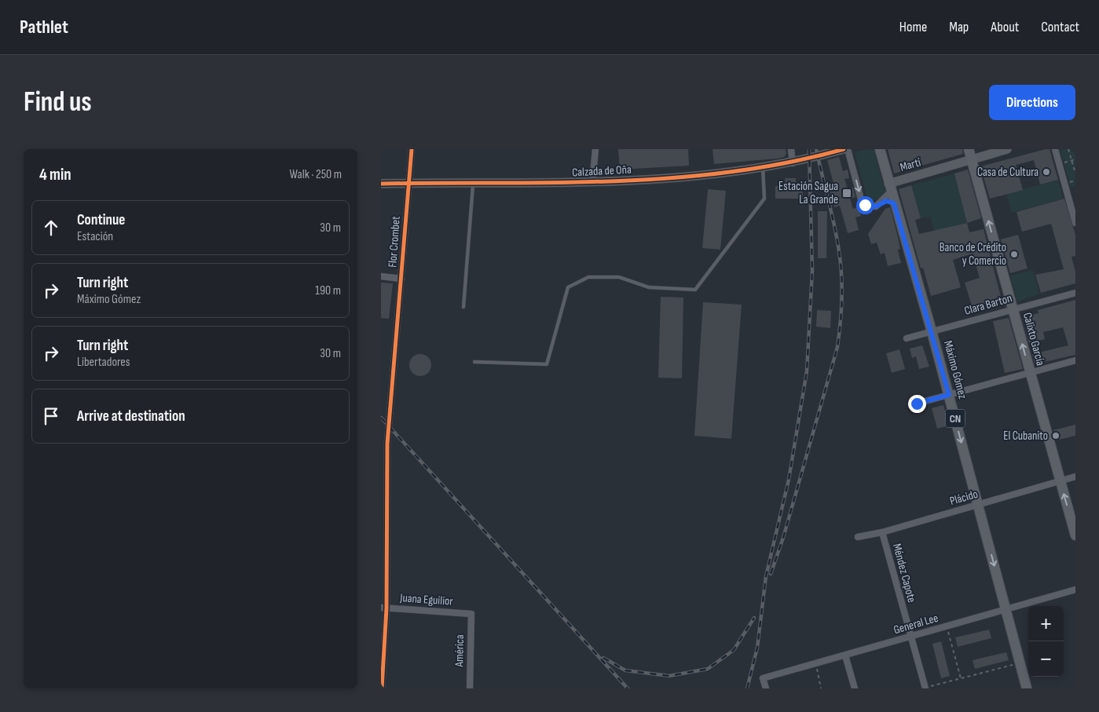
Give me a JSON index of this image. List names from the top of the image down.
{
  "streets": {
    "main road": ["Calixto García", "Máximo Gómez", "CN"],
    "street": [
      "Martí",
      "Calzada de Oña",
      "Flor Crombet",
      "Clara Barton",
      "Plácido",
      "Méndez Capote",
      "Juana Eguilior",
      "General Lee",
      "América"
    ]
  },
  "crossings": [
    ["Martí", "Calixto García"],
    ["Martí", "Máximo Gómez"],
    ["Calzada de Oña", "Flor Crombet"],
    ["Flor Crombet", "Juana Eguilior"],
    ["Clara Barton", "Calixto García"],
    ["Clara Barton", "Máximo Gómez"],
    ["Calixto García", "Plácido"],
    ["Máximo Gómez", "Plácido"],
    ["Máximo Gómez", "General Lee"],
    ["Plácido", "Méndez Capote"],
    ["Méndez Capote", "General Lee"],
    ["Juana Eguilior", "América"]
  ],
  "one_way": ["Calixto García", "Máximo Gómez"],
  "places": {
    "other": ["Casa de Cultura", "Banco de Crédito y Comercio", "El Cubanito"],
    "transit": ["Estación Sagua La Grande"]
  },
  "page": {
    "header": "Pathlet",
    "nav": [
      "Home",
      "Map",
      "About",
      "Contact"
    ],
    "buttons": "Directions",
    "title": "Find us",
    "heading": ["4 min", "Walk · 250 m"],
    "list": [
      ["Continue", "Estación", "30 m"],
      ["Turn right", "Máximo Gómez", "190 m"],
      ["Turn right", "Libertadores", "30 m"],
      "Arrive at destination"
    ],
    "map_buttons": ["+", "−"]
  }
}
